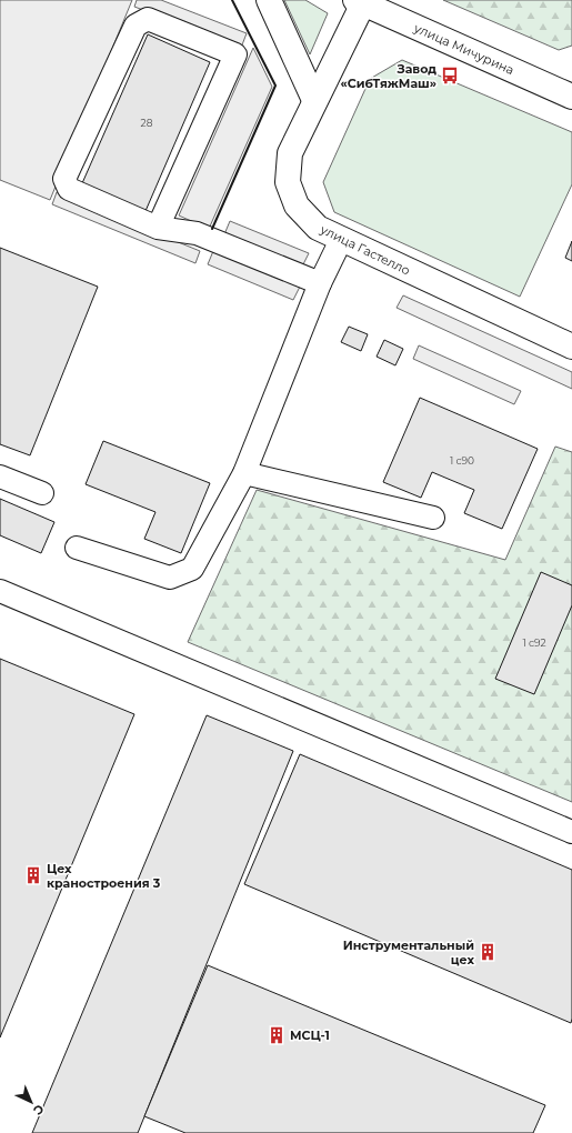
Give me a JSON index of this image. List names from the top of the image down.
{
  "streets": {
    "main road": ["улица Мичурина", "улица Гастелло"]
  },
  "crossings": [
    ["улица Мичурина", "улица Гастелло"]
  ],
  "places": {
    "bus stop": ["Завод «СибТяжМаш»"],
    "building": ["Цех краностроения 3", "Инструментальный цех", "МСЦ-1"]
  },
  "house_numbers": ["28", "1 с90", "1 с92"],
  "north": "bottom right"
}
